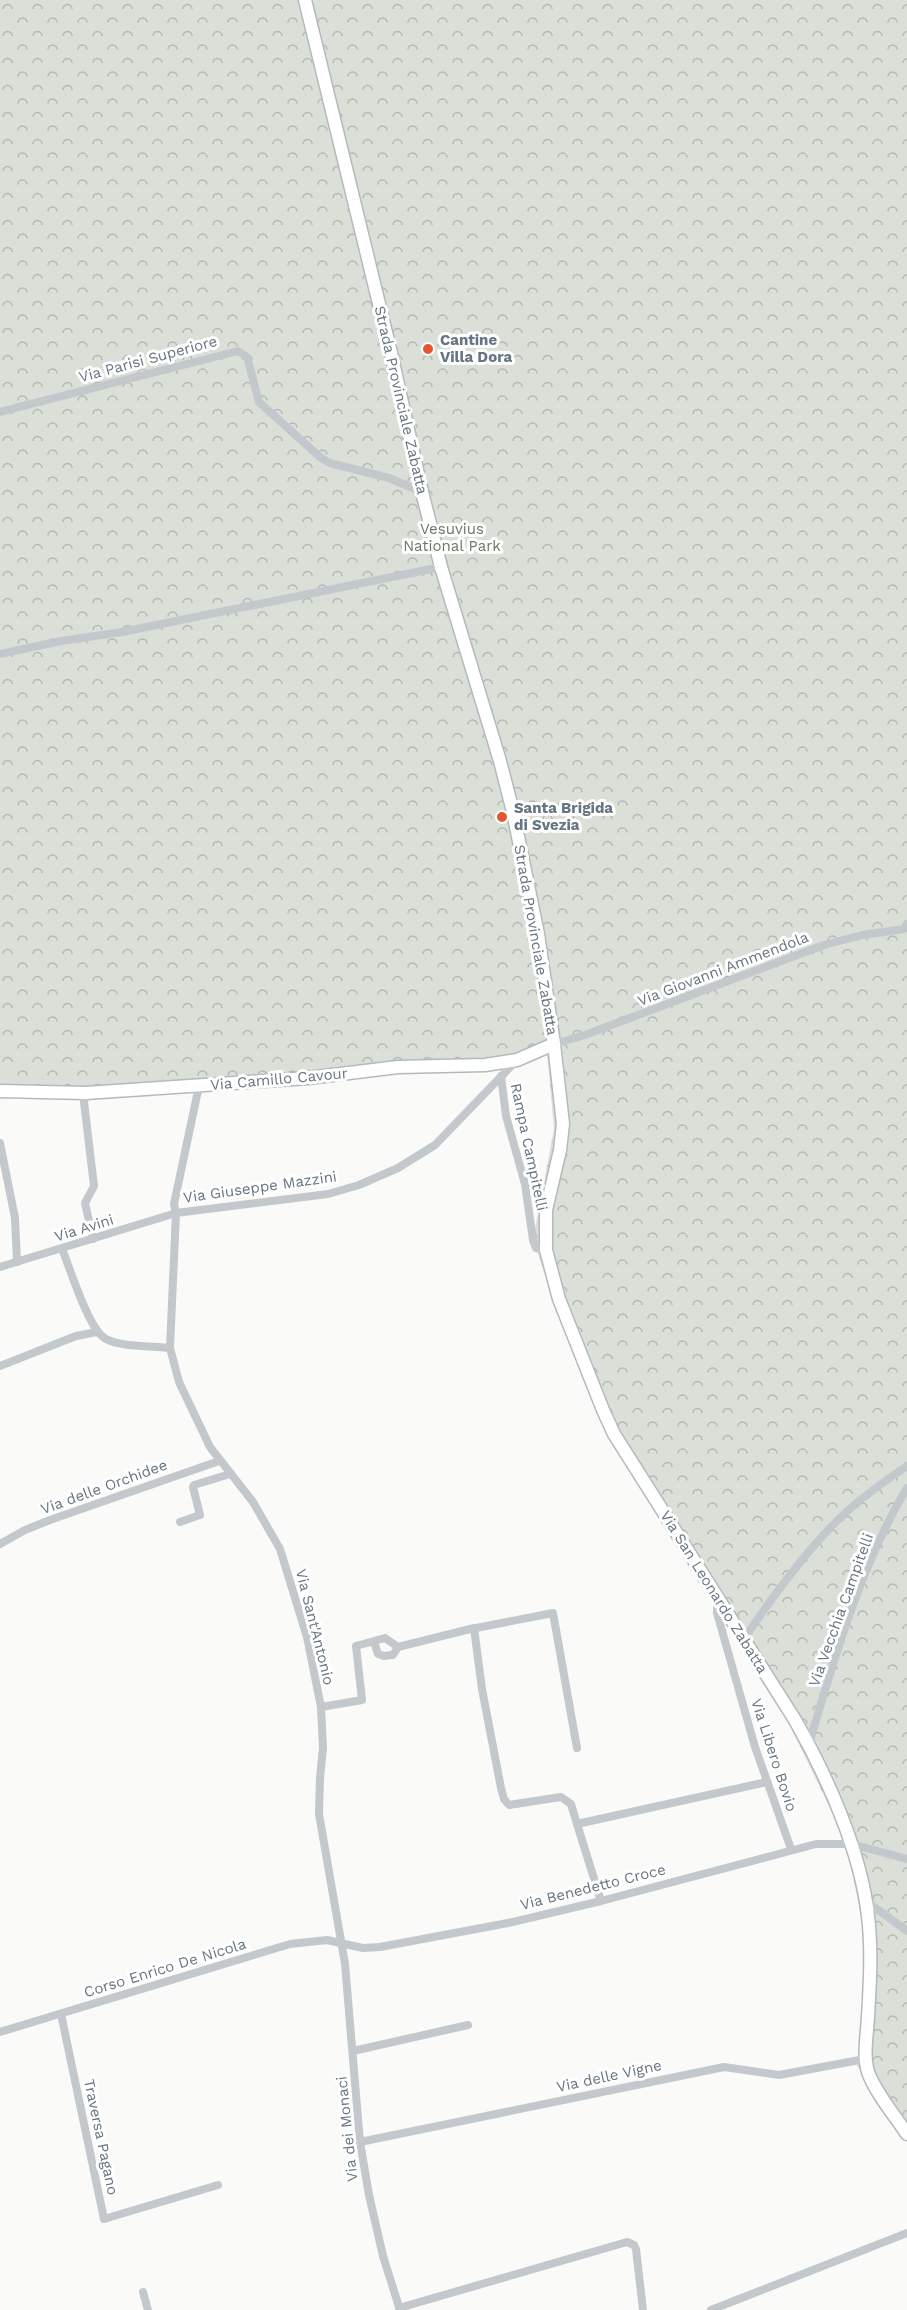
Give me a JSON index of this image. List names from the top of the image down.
{
  "streets": {
    "street": [
      "Via Parisi Superiore",
      "Strada Provinciale Zabatta",
      "Via Giovanni Ammendola",
      "Via Camillo Cavour",
      "Rampa Campitelli",
      "Via Giuseppe Mazzini",
      "Via Avini",
      "Via delle Orchidee",
      "Via San Leonardo Zabatta",
      "Via Vecchia Campitelli",
      "Via Sant'Antonio",
      "Via Libero Bovio",
      "Via Benedetto Croce",
      "Corso Enrico De Nicola",
      "Via delle Vigne",
      "Via dei Monaci",
      "Traversa Pagano"
    ]
  },
  "crossings": [
    ["Via Parisi Superiore", "Strada Provinciale Zabatta"],
    ["Strada Provinciale Zabatta", "Via Giovanni Ammendola"],
    ["Strada Provinciale Zabatta", "Via Camillo Cavour"],
    ["Strada Provinciale Zabatta", "Via San Leonardo Zabatta"],
    ["Via Giovanni Ammendola", "Via Camillo Cavour"],
    ["Via Giovanni Ammendola", "Via San Leonardo Zabatta"],
    ["Via Camillo Cavour", "Via Giuseppe Mazzini"],
    ["Via Camillo Cavour", "Via San Leonardo Zabatta"],
    ["Via Camillo Cavour", "Via Sant'Antonio"],
    ["Rampa Campitelli", "Via Giuseppe Mazzini"],
    ["Rampa Campitelli", "Via San Leonardo Zabatta"],
    ["Via Giuseppe Mazzini", "Via Avini"],
    ["Via Giuseppe Mazzini", "Via Sant'Antonio"],
    ["Via Avini", "Via Sant'Antonio"],
    ["Via delle Orchidee", "Via Sant'Antonio"],
    ["Via San Leonardo Zabatta", "Via Vecchia Campitelli"],
    ["Via San Leonardo Zabatta", "Via Libero Bovio"],
    ["Via San Leonardo Zabatta", "Via Benedetto Croce"],
    ["Via San Leonardo Zabatta", "Via delle Vigne"],
    ["Via Sant'Antonio", "Via Benedetto Croce"],
    ["Via Sant'Antonio", "Corso Enrico De Nicola"],
    ["Via Sant'Antonio", "Via dei Monaci"],
    ["Via Libero Bovio", "Via Benedetto Croce"],
    ["Via Benedetto Croce", "Corso Enrico De Nicola"],
    ["Via Benedetto Croce", "Via dei Monaci"],
    ["Corso Enrico De Nicola", "Via dei Monaci"],
    ["Corso Enrico De Nicola", "Traversa Pagano"],
    ["Via delle Vigne", "Via dei Monaci"]
  ],
  "parks": ["Vesuvius National Park"],
  "places": ["Cantine Villa Dora", "Santa Brigida di Svezia"]
}
